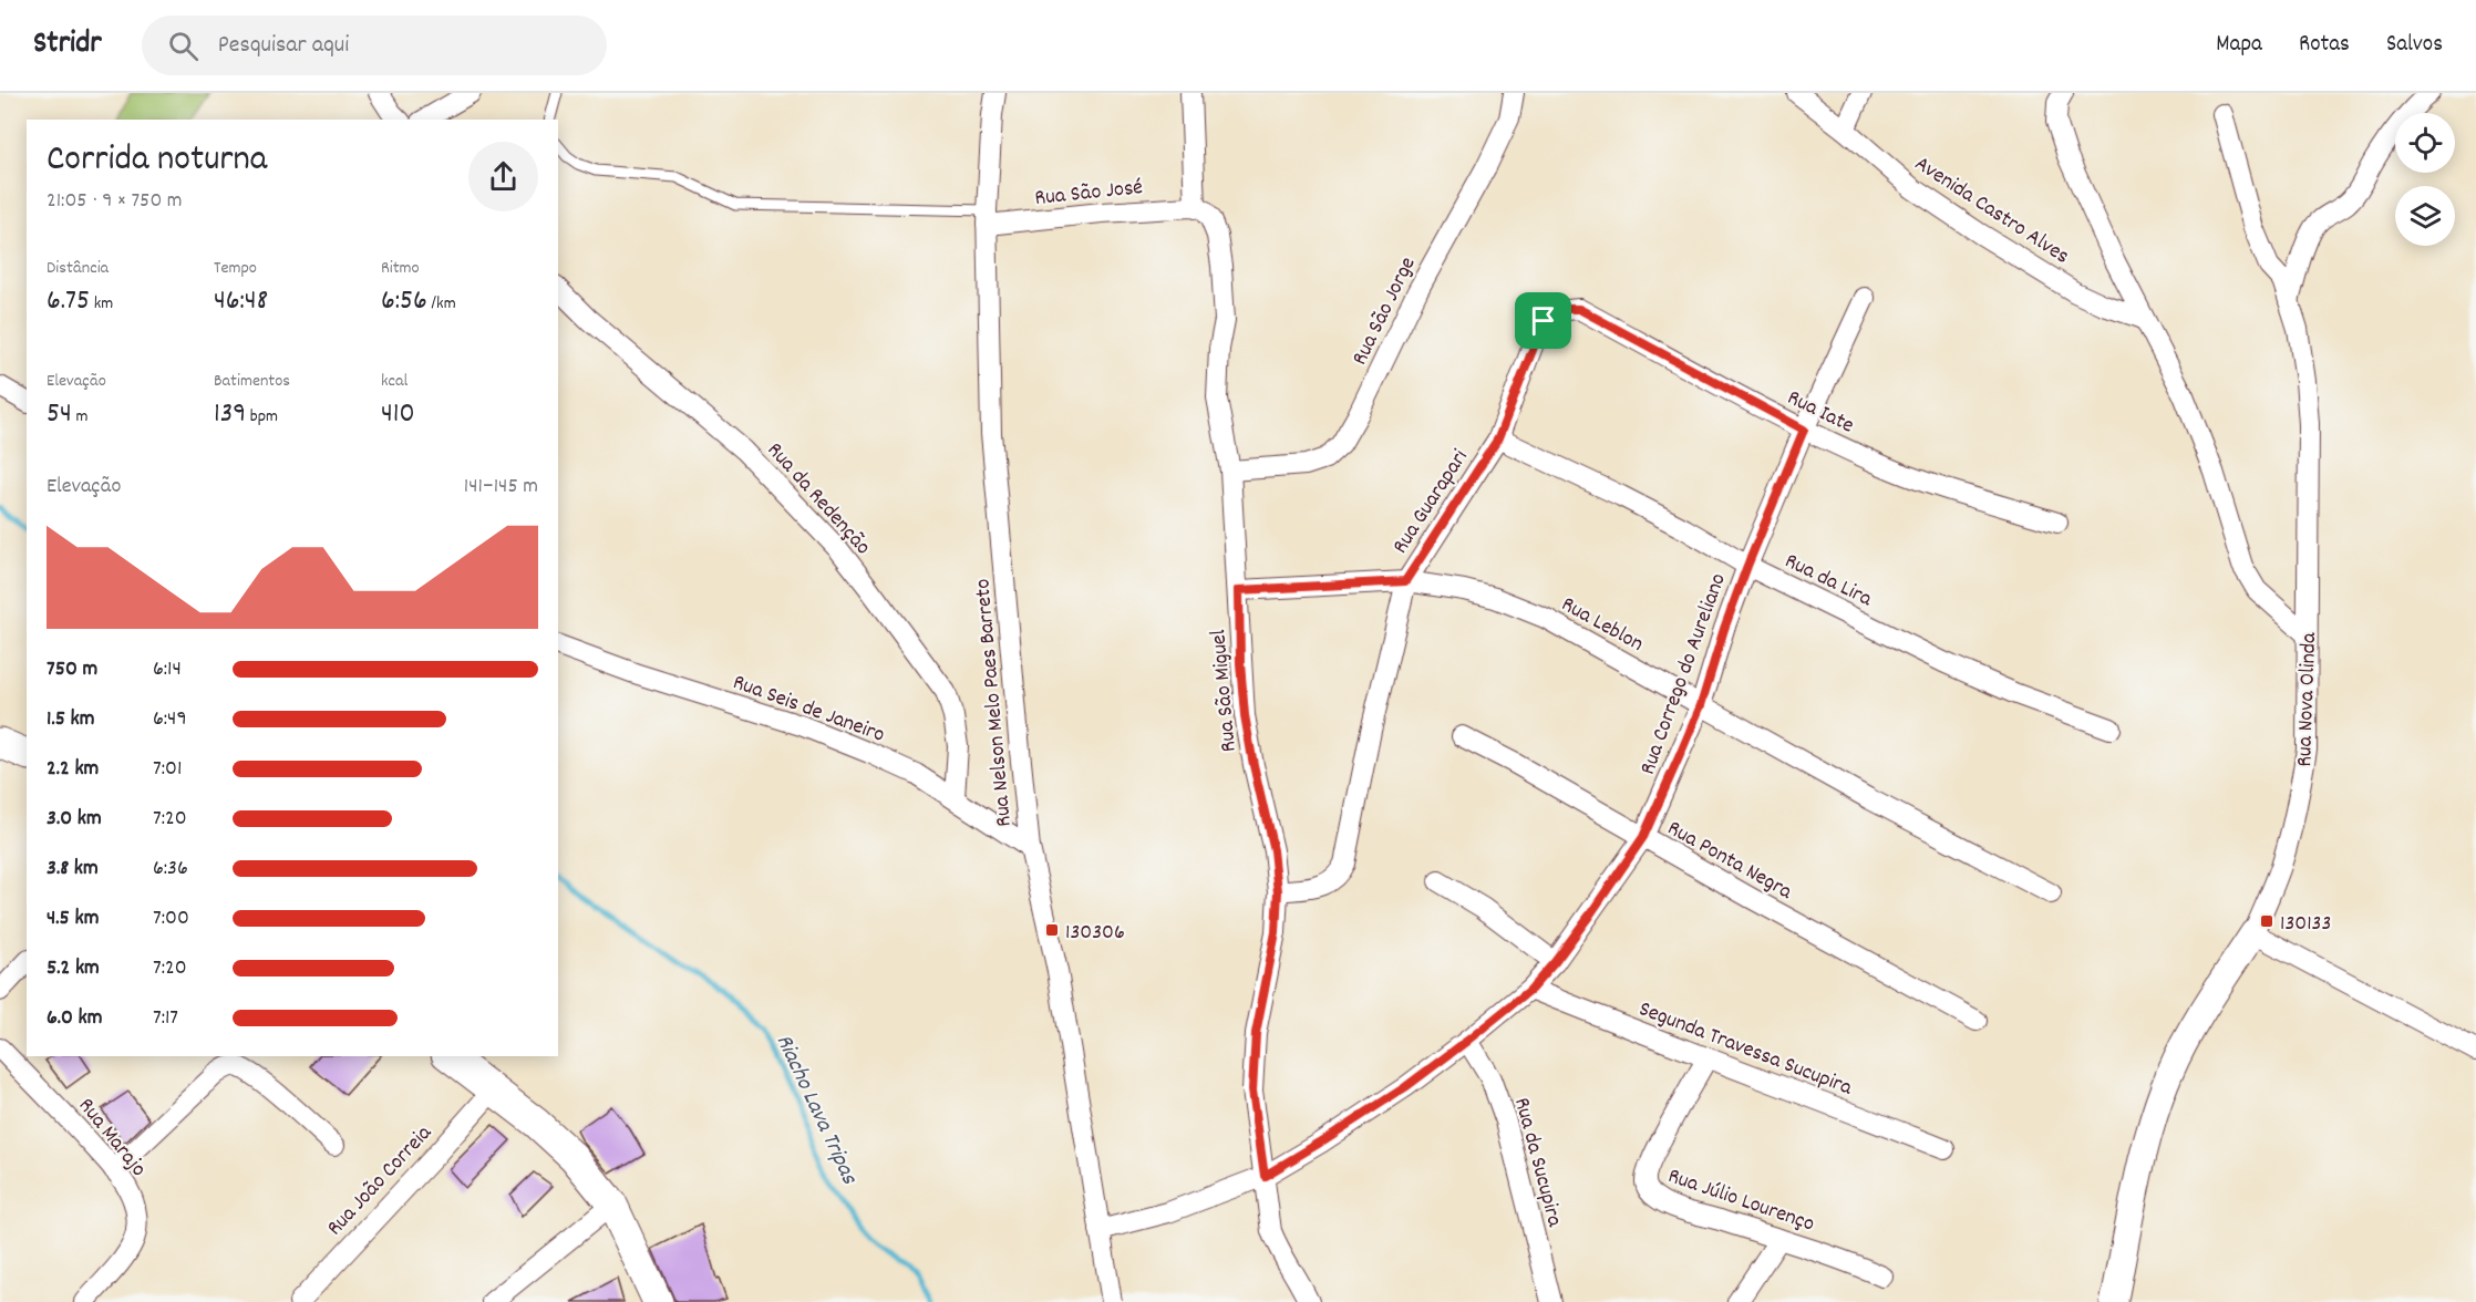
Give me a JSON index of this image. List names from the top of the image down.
{
  "streets": {
    "street": [
      "Rua São José",
      "Avenida Castro Alves",
      "Rua São Jorge",
      "Rua Iate",
      "Rua da Redenção",
      "Rua Guarapari",
      "Rua da Lira",
      "Rua Leblon",
      "Rua Corrego do Aureliano",
      "Rua São Miguel",
      "Rua Nova Olinda",
      "Rua Nelson Melo Paes Barreto",
      "Rua Seis de Janeiro",
      "Rua Ponta Negra",
      "Segunda Travessa Sucupira",
      "Rua Marajo",
      "Rua da Sucupira",
      "Rua João Correia",
      "Rua Júlio Lourenço"
    ]
  },
  "crossings": [
    ["Rua São José", "Rua São Miguel"],
    ["Rua São José", "Rua Nelson Melo Paes Barreto"],
    ["Avenida Castro Alves", "Rua Nova Olinda"],
    ["Rua São Jorge", "Rua São Miguel"],
    ["Rua Iate", "Rua Guarapari"],
    ["Rua Iate", "Rua Corrego do Aureliano"],
    ["Rua da Redenção", "Rua Seis de Janeiro"],
    ["Rua Guarapari", "Rua da Lira"],
    ["Rua Guarapari", "Rua Leblon"],
    ["Rua Guarapari", "Rua São Miguel"],
    ["Rua da Lira", "Rua Corrego do Aureliano"],
    ["Rua Leblon", "Rua Corrego do Aureliano"],
    ["Rua Leblon", "Rua São Miguel"],
    ["Rua Corrego do Aureliano", "Rua São Miguel"],
    ["Rua Corrego do Aureliano", "Rua Nelson Melo Paes Barreto"],
    ["Rua Corrego do Aureliano", "Rua Ponta Negra"],
    ["Rua Corrego do Aureliano", "Segunda Travessa Sucupira"],
    ["Rua Corrego do Aureliano", "Rua da Sucupira"],
    ["Rua Nelson Melo Paes Barreto", "Rua Seis de Janeiro"],
    ["Segunda Travessa Sucupira", "Rua Júlio Lourenço"]
  ],
  "water": ["Riacho Lava Tripas"],
  "places": {
    "transit": ["130133", "130306"]
  },
  "page": {
    "header": "Stridr",
    "search": "Pesquisar aqui",
    "nav": ["Mapa", "Rotas", "Salvos"],
    "heading": ["Corrida noturna", "21:05 · 9 × 750 m"],
    "stats": [
      ["Distância", "6.75 km"],
      ["Tempo", "46:48"],
      ["Ritmo", "6:56 /km"],
      ["Elevação", "54 m"],
      ["Batimentos", "139 bpm"],
      ["kcal", "410"]
    ],
    "chart": ["Elevação", "141–145 m"],
    "list": [
      {
        "name": "750 m",
        "note": "6:14"
      },
      {
        "name": "1.5 km",
        "note": "6:49"
      },
      {
        "name": "2.2 km",
        "note": "7:01"
      },
      {
        "name": "3.0 km",
        "note": "7:20"
      },
      {
        "name": "3.8 km",
        "note": "6:36"
      },
      {
        "name": "4.5 km",
        "note": "7:00"
      },
      {
        "name": "5.2 km",
        "note": "7:20"
      },
      {
        "name": "6.0 km",
        "note": "7:17"
      }
    ]
  }
}
